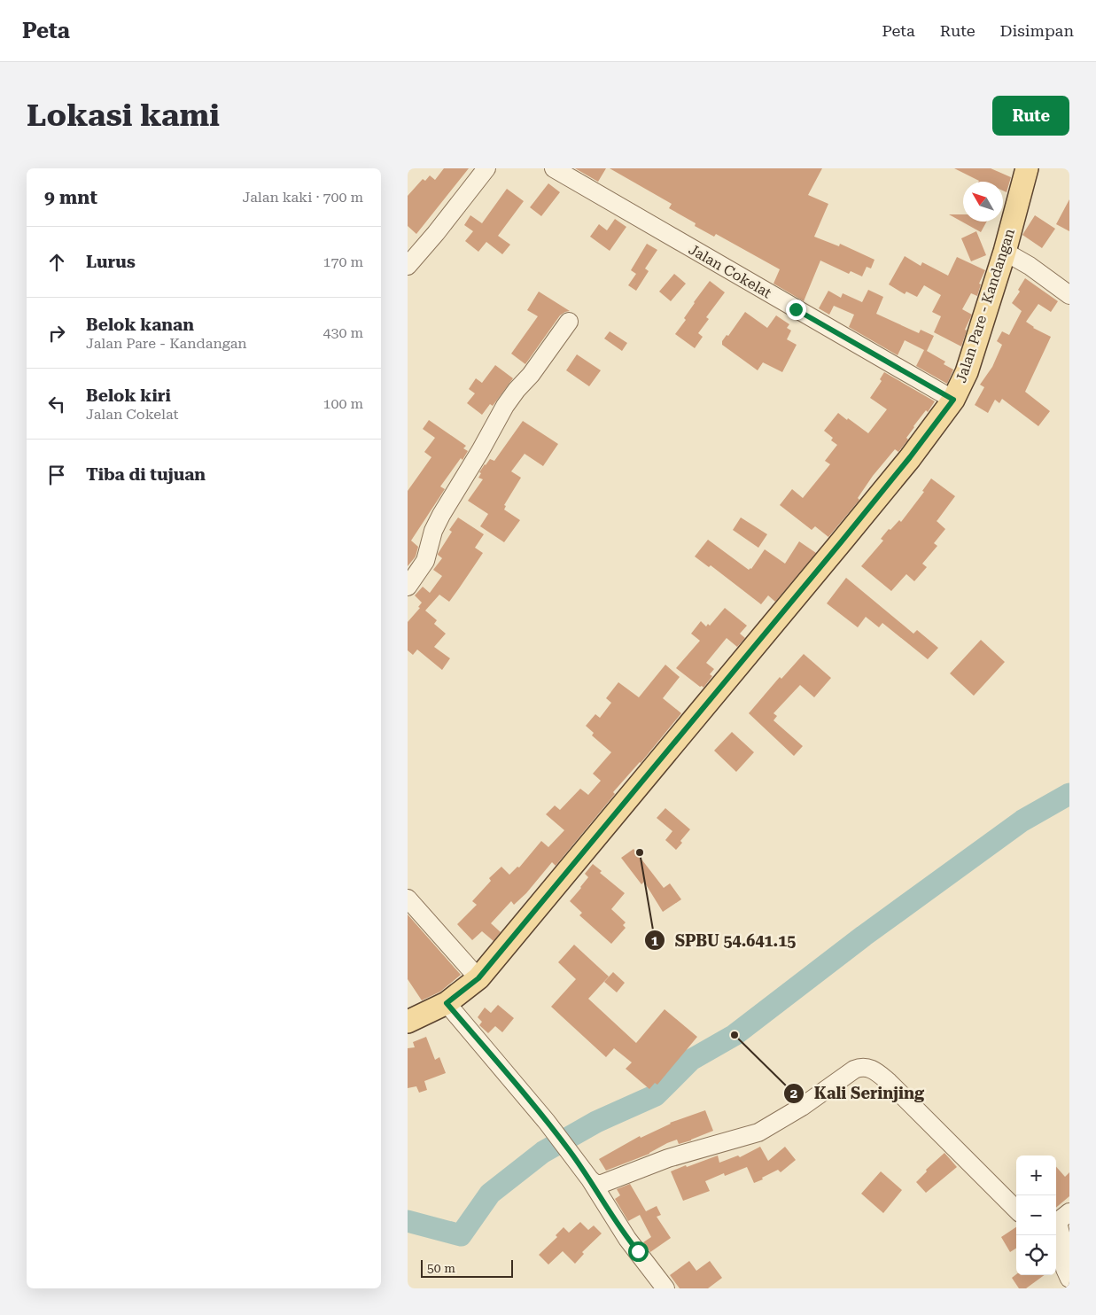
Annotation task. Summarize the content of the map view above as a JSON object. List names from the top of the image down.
{
  "streets": {
    "main road": ["Jalan Pare - Kandangan"],
    "street": ["Jalan Cokelat"]
  },
  "crossings": [
    ["Jalan Cokelat", "Jalan Pare - Kandangan"]
  ],
  "places": ["SPBU 54.641.15", "Kali Serinjing"],
  "scale_bar": "50 m",
  "north": "top left",
  "page": {
    "header": "Peta",
    "nav": ["Peta", "Rute", "Disimpan"],
    "buttons": "Rute",
    "title": "Lokasi kami",
    "heading": ["9 mnt", "Jalan kaki · 700 m"],
    "list": [
      ["Lurus", "170 m"],
      ["Belok kanan", "Jalan Pare - Kandangan", "430 m"],
      ["Belok kiri", "Jalan Cokelat", "100 m"],
      "Tiba di tujuan"
    ],
    "map_buttons": ["+", "−"],
    "scale": "50 m"
  }
}
